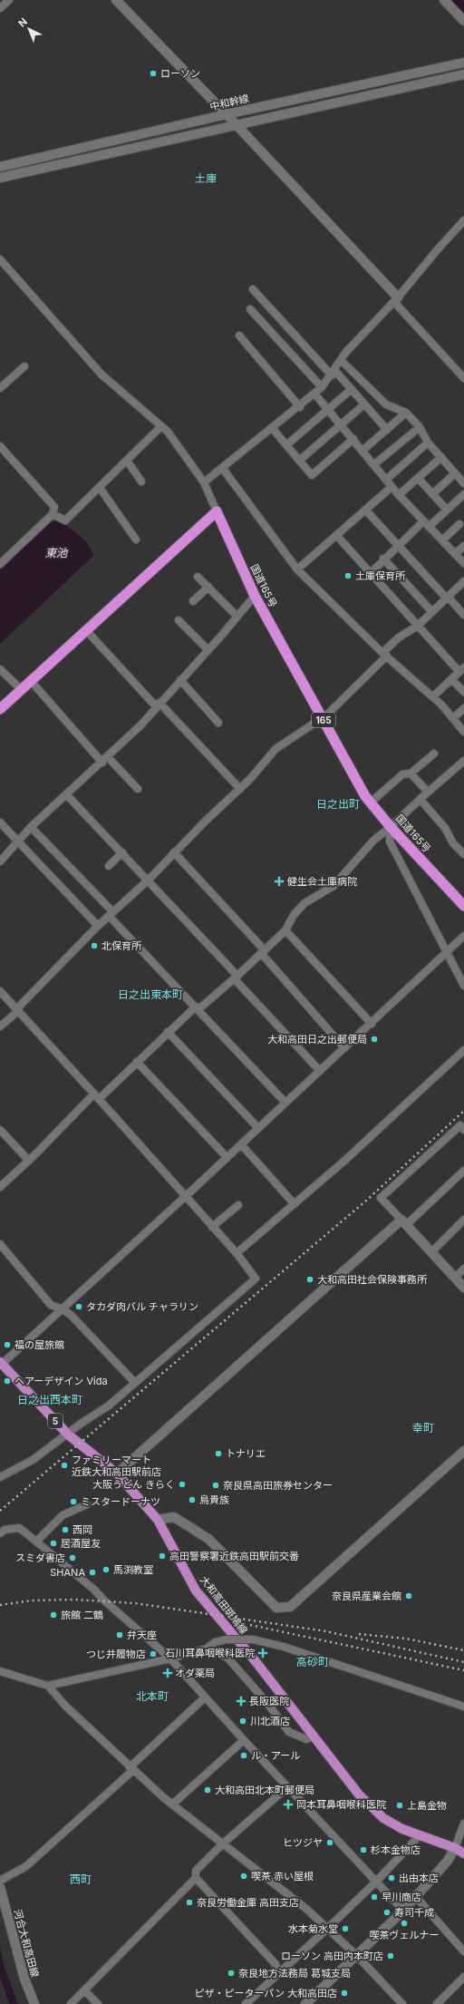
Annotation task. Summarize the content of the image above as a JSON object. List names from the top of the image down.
{
  "streets": {
    "highway": ["国道165号", "165"],
    "main road": ["5", "大和高田斑鳩線"],
    "street": ["中和幹線", "河合大和高田線"]
  },
  "districts": [
    "土庫",
    "日之出町",
    "日之出東本町",
    "日之出西本町",
    "幸町",
    "高砂町",
    "北本町",
    "西町"
  ],
  "water": ["東池"],
  "places": {
    "other": [
      "ローソン",
      "土庫保育所",
      "北保育所",
      "大和高田日之出郵便局",
      "大和高田社会保険事務所",
      "タカダ肉バル チャラリン",
      "福の屋旅館",
      "ヘアーデザイン Vida",
      "トナリエ",
      "ファミリーマート 近鉄大和高田駅前店",
      "大阪うどん きらく",
      "奈良県高田旅券センター",
      "鳥貴族",
      "ミスタードーナツ",
      "西岡",
      "居酒屋友",
      "高田警察署近鉄高田駅前交番",
      "スミダ書店",
      "馬渕教室",
      "SHANA",
      "奈良県産業会館",
      "旅館 二鶴",
      "弁天座",
      "つじ井履物店",
      "川北酒店",
      "ル・アール",
      "大和高田北本町郵便局",
      "上島金物",
      "ヒツジヤ",
      "杉本金物店",
      "喫茶 赤い屋根",
      "出由本店",
      "早川商店",
      "奈良労働金庫 高田支店",
      "寿司千成",
      "喫茶ヴェルナー",
      "水本菊水堂",
      "ローソン 高田内本町店",
      "奈良地方法務局 葛城支局",
      "ピザ・ピーターパン 大和高田店"
    ],
    "health": [
      "健生会土庫病院",
      "石川耳鼻咽喉科医院",
      "オダ薬局",
      "長阪医院",
      "岡本耳鼻咽喉科医院"
    ]
  },
  "north": "top left"
}
